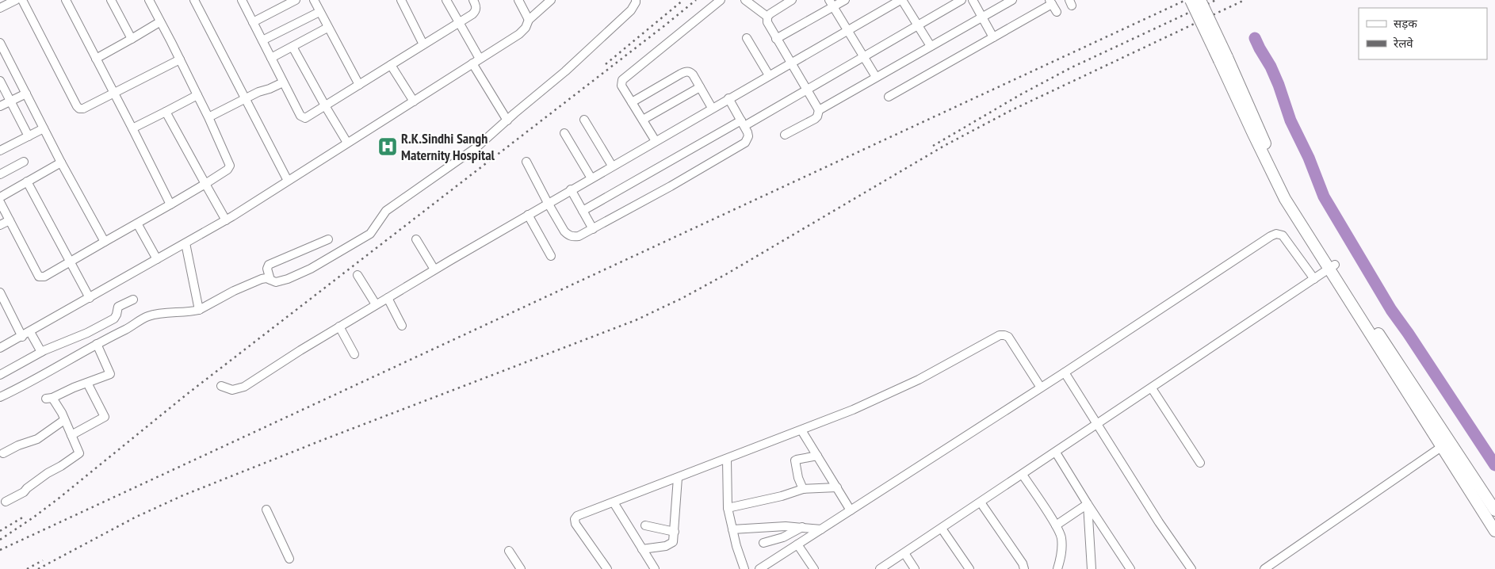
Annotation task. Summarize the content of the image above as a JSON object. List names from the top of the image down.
{
  "places": {
    "hospital": ["R.K.Sindhi Sangh Maternity Hospital"]
  },
  "legend": ["सड़क", "रेलवे"]
}
